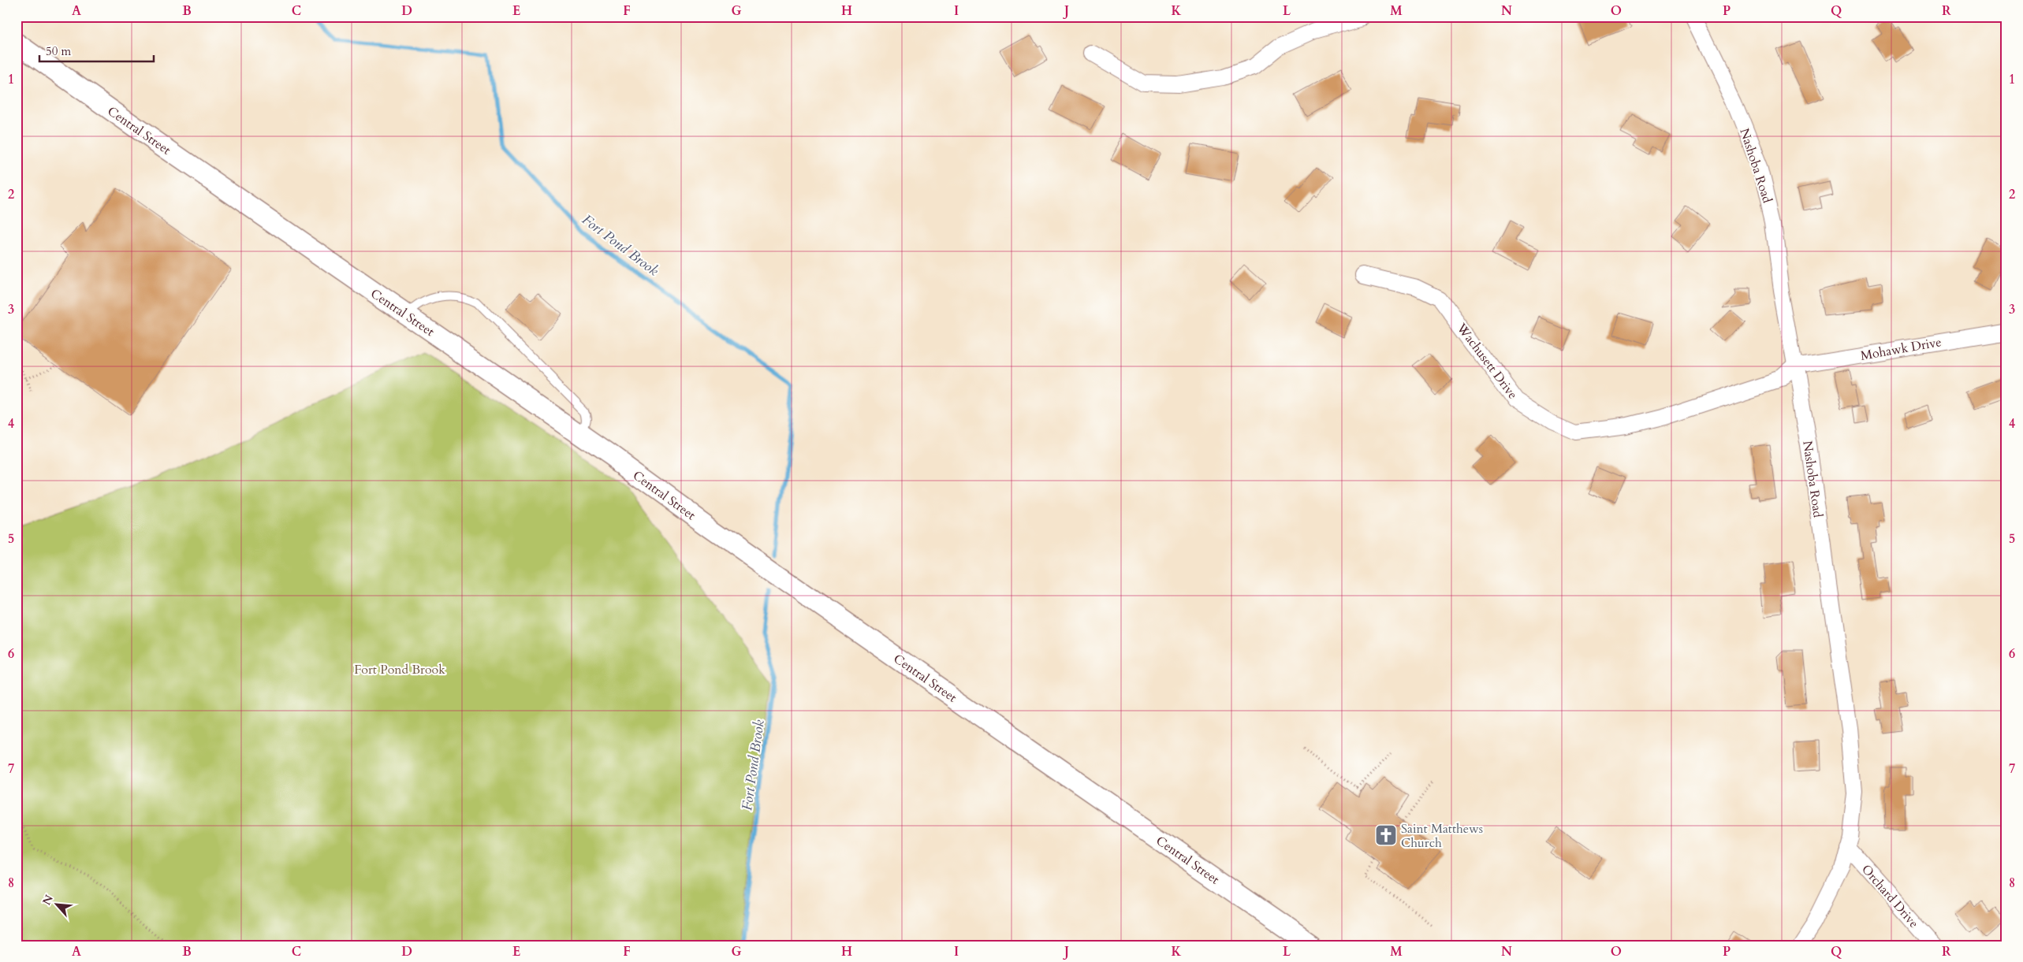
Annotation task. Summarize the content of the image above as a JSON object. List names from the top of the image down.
{
  "streets": {
    "street": [
      "Central Street",
      "Nashoba Road",
      "Mohawk Drive",
      "Wachusett Drive",
      "Orchard Drive"
    ]
  },
  "crossings": [
    ["Nashoba Road", "Mohawk Drive"],
    ["Nashoba Road", "Wachusett Drive"],
    ["Nashoba Road", "Orchard Drive"],
    ["Mohawk Drive", "Wachusett Drive"]
  ],
  "water": ["Fort Pond Brook"],
  "parks": ["Fort Pond Brook"],
  "places": {
    "church": ["Saint Matthews Church"]
  },
  "scale_bar": "50 m",
  "north": "top left",
  "grid": {
    "columns": [
      "A",
      "B",
      "C",
      "D",
      "E",
      "F",
      "G",
      "H",
      "I",
      "J",
      "K",
      "L",
      "M",
      "N",
      "O",
      "P",
      "Q",
      "R"
    ],
    "rows": [
      "1",
      "2",
      "3",
      "4",
      "5",
      "6",
      "7",
      "8"
    ]
  }
}
